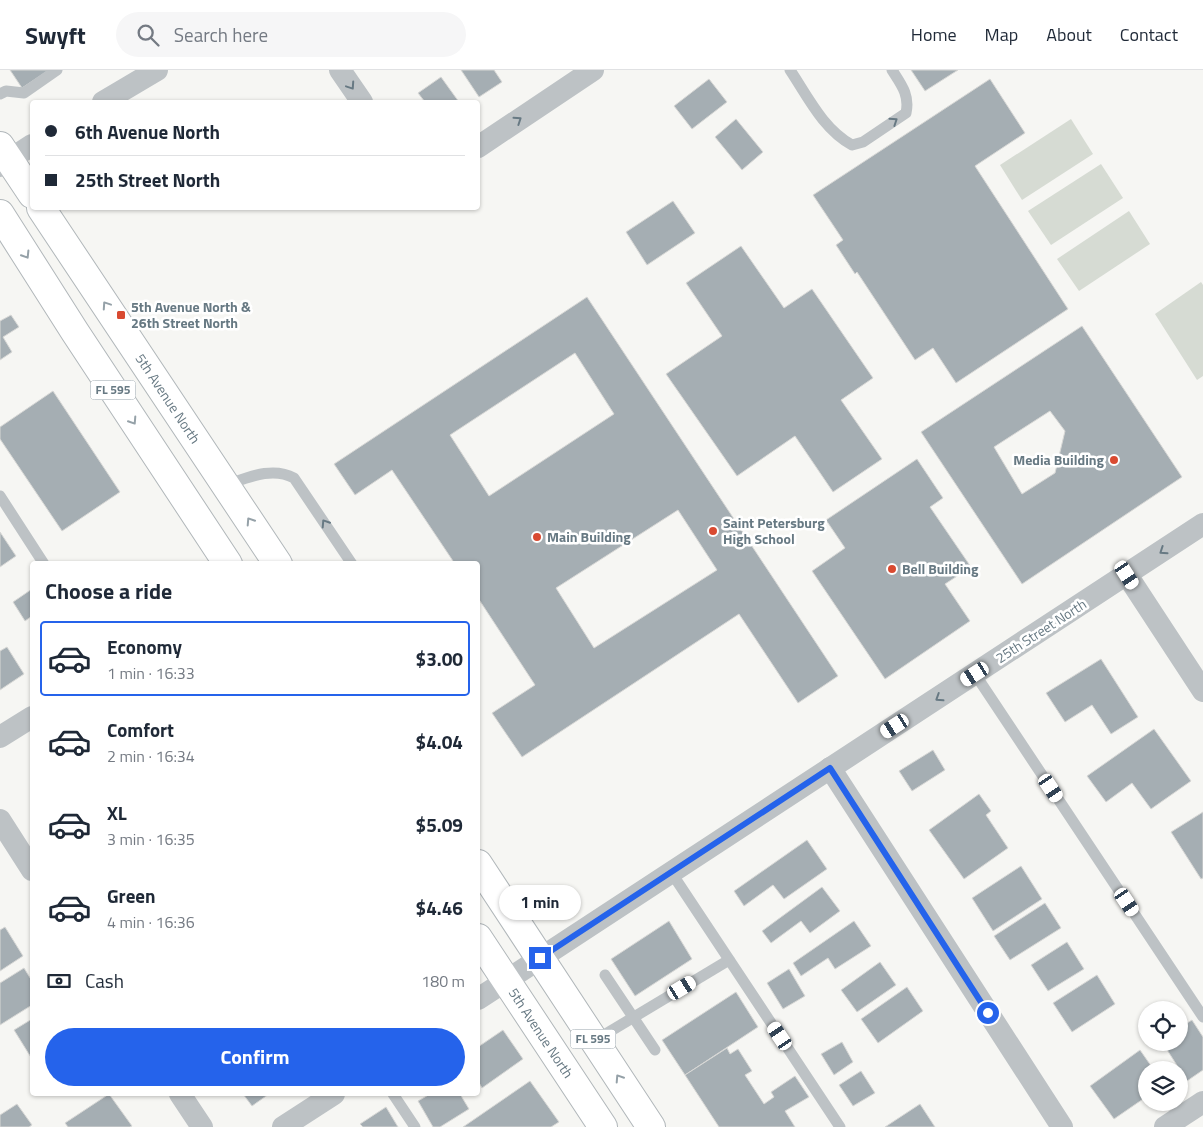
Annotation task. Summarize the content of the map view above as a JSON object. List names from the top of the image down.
{
  "streets": {
    "main road": ["FL 595", "5th Avenue North"],
    "street": ["25th Street North"]
  },
  "crossings": [
    ["FL 595", "25th Street North"],
    ["5th Avenue North", "25th Street North"]
  ],
  "places": {
    "transit": ["5th Avenue North & 26th Street North"],
    "other": [
      "Media Building",
      "Saint Petersburg High School",
      "Main Building",
      "Bell Building"
    ]
  },
  "page": {
    "header": "Swyft",
    "search": "Search here",
    "nav": [
      "Home",
      "Map",
      "About",
      "Contact"
    ],
    "banner": ["6th Avenue North", "25th Street North"],
    "heading": "Choose a ride",
    "list": [
      {
        "name": "Economy",
        "note": "1 min · 16:33",
        "value": "$3.00"
      },
      {
        "name": "Comfort",
        "note": "2 min · 16:34",
        "value": "$4.04"
      },
      {
        "name": "XL",
        "note": "3 min · 16:35",
        "value": "$5.09"
      },
      {
        "name": "Green",
        "note": "4 min · 16:36",
        "value": "$4.46"
      }
    ],
    "bubble": "1 min",
    "pay": ["Cash", "180 m"],
    "buttons": "Confirm"
  }
}
